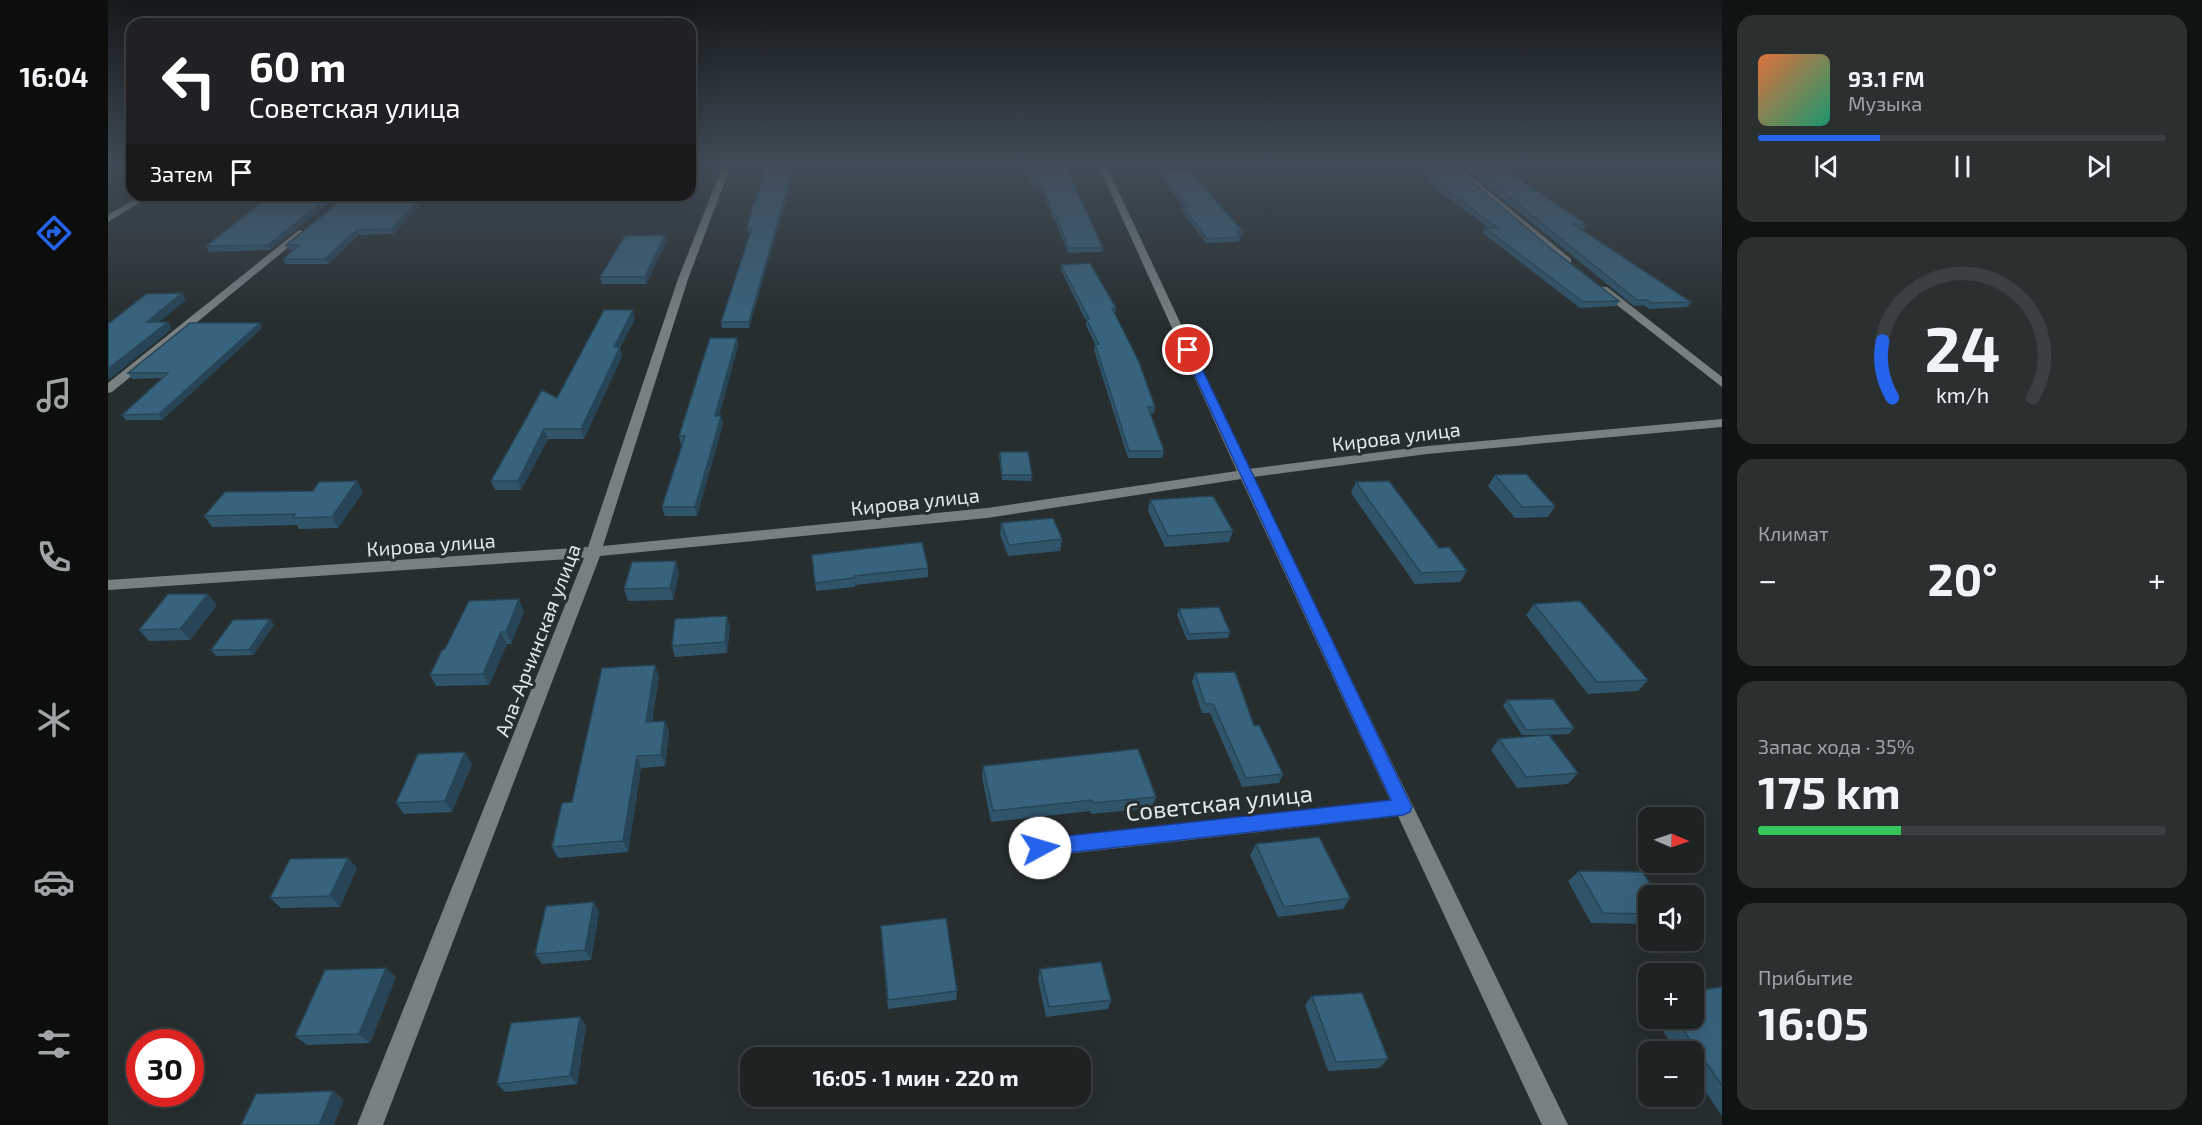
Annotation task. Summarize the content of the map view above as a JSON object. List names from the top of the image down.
{
  "streets": {
    "street": ["Кирова улица", "Ала-Арчинская улица", "Советская улица"]
  },
  "crossings": [
    ["Кирова улица", "Ала-Арчинская улица"]
  ],
  "north": "right",
  "page": {
    "tabs": "16:04",
    "turn": ["60 m", "Советская улица"],
    "song": ["93.1 FM", "Музыка"],
    "then": "Затем",
    "tile": [
      "Климат",
      ["Запас хода · 35%", "175 km"],
      ["Прибытие", "16:05"]
    ],
    "heat": ["−", "20°", "+"],
    "map_buttons": ["+", "−"],
    "limit": "30",
    "trip": "16:05 · 1 мин · 220 m",
    "gauge": ["24", "km/h"]
  }
}
